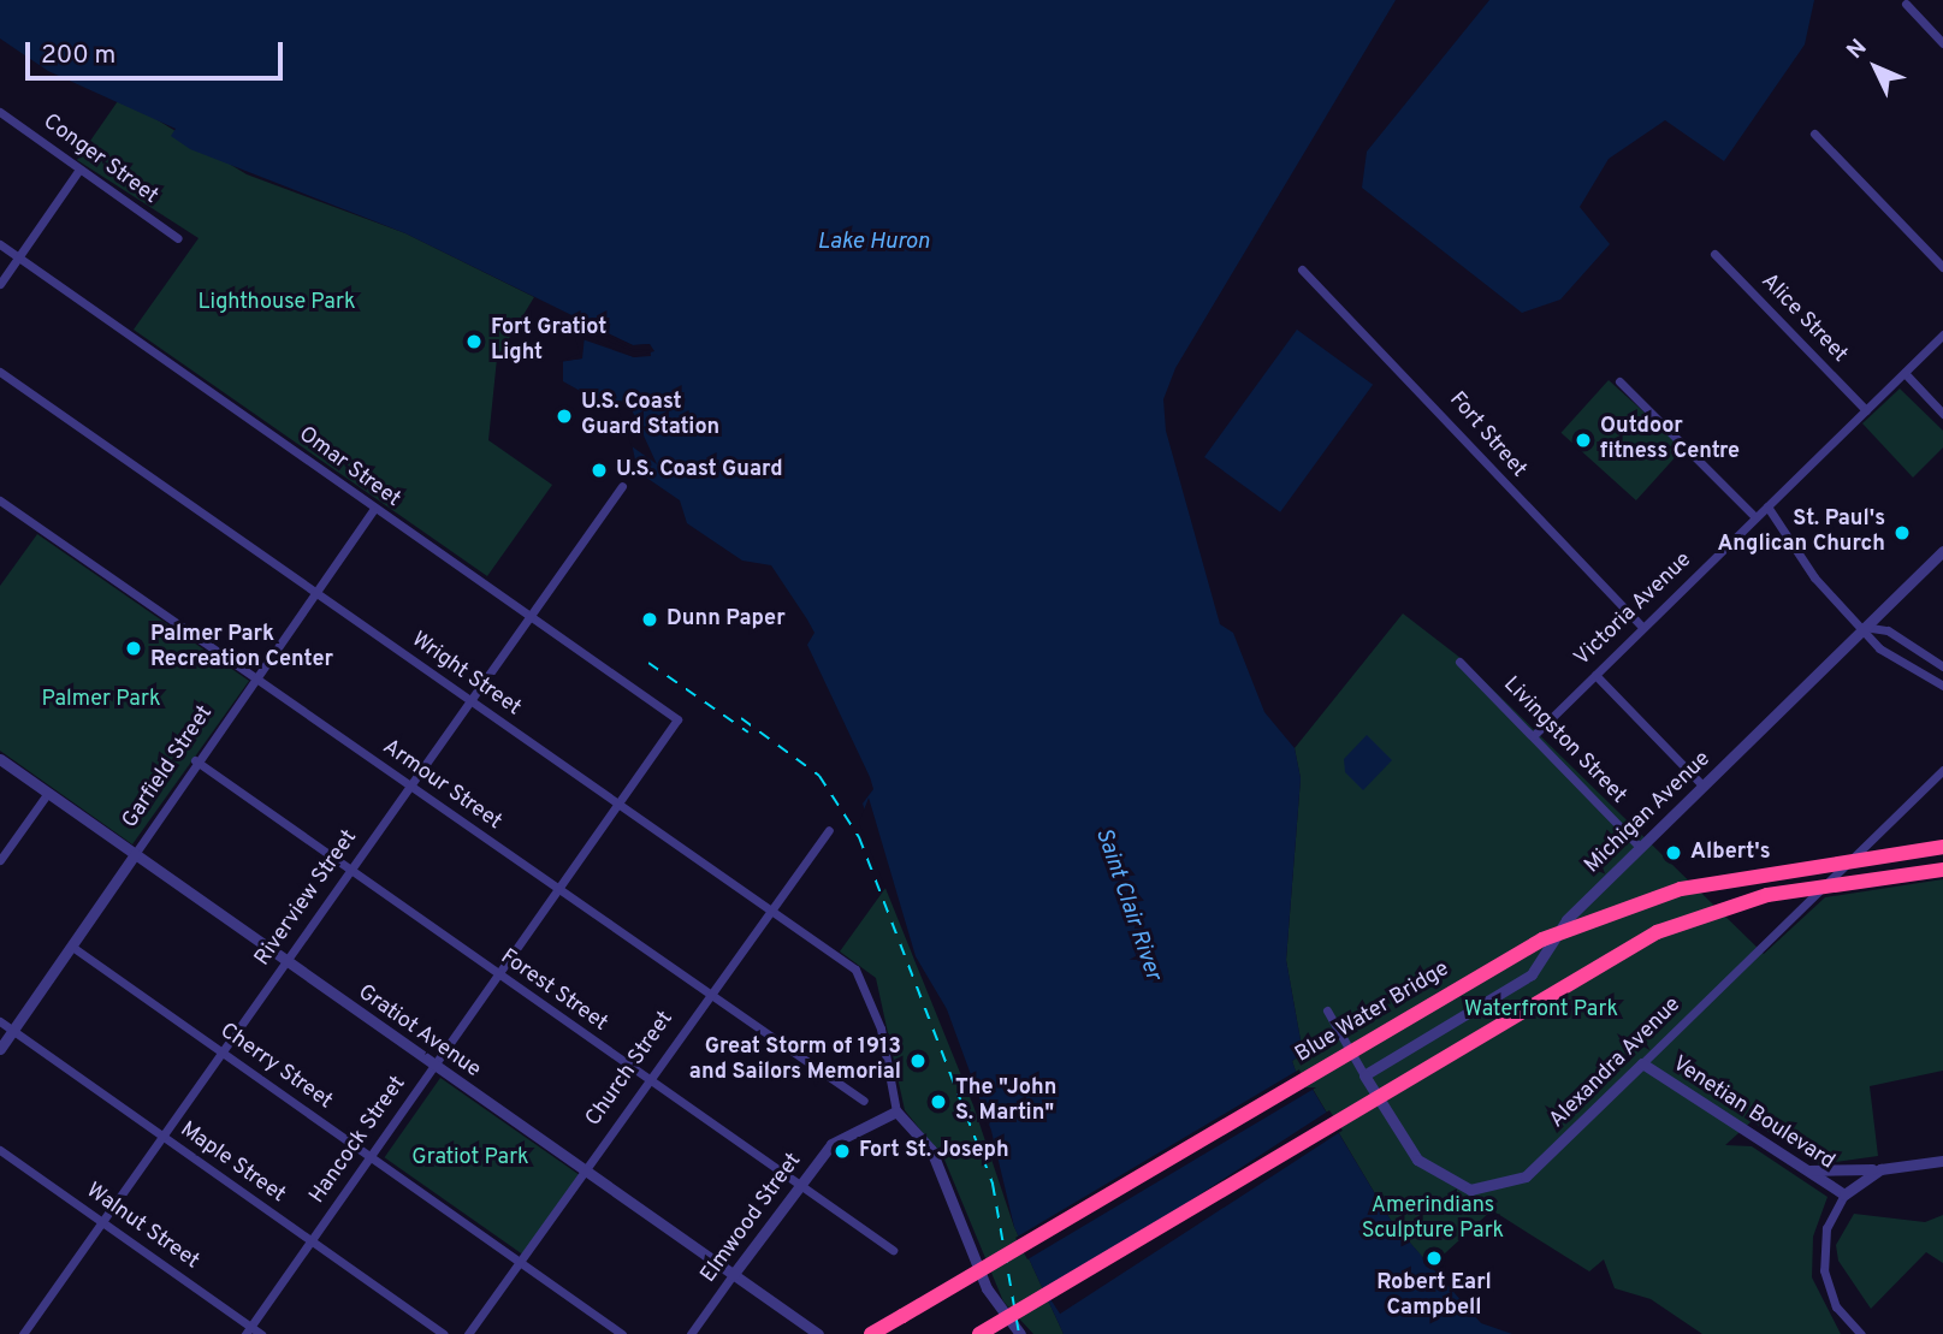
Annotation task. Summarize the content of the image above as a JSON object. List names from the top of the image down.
{
  "streets": {
    "highway": ["Blue Water Bridge"],
    "street": [
      "Conger Street",
      "Alice Street",
      "Fort Street",
      "Omar Street",
      "Victoria Avenue",
      "Wright Street",
      "Livingston Street",
      "Garfield Street",
      "Armour Street",
      "Michigan Avenue",
      "Riverview Street",
      "Forest Street",
      "Gratiot Avenue",
      "Alexandra Avenue",
      "Cherry Street",
      "Church Street",
      "Venetian Boulevard",
      "Hancock Street",
      "Maple Street",
      "Elmwood Street",
      "Walnut Street"
    ]
  },
  "crossings": [
    ["Alice Street", "Victoria Avenue"],
    ["Fort Street", "Victoria Avenue"],
    ["Omar Street", "Garfield Street"],
    ["Omar Street", "Riverview Street"],
    ["Omar Street", "Hancock Street"],
    ["Victoria Avenue", "Livingston Street"],
    ["Wright Street", "Garfield Street"],
    ["Wright Street", "Riverview Street"],
    ["Wright Street", "Church Street"],
    ["Wright Street", "Hancock Street"],
    ["Wright Street", "Elmwood Street"],
    ["Livingston Street", "Michigan Avenue"],
    ["Garfield Street", "Armour Street"],
    ["Garfield Street", "Forest Street"],
    ["Garfield Street", "Gratiot Avenue"],
    ["Garfield Street", "Cherry Street"],
    ["Garfield Street", "Maple Street"],
    ["Armour Street", "Riverview Street"],
    ["Armour Street", "Church Street"],
    ["Armour Street", "Hancock Street"],
    ["Michigan Avenue", "Alexandra Avenue"],
    ["Riverview Street", "Forest Street"],
    ["Riverview Street", "Gratiot Avenue"],
    ["Riverview Street", "Cherry Street"],
    ["Riverview Street", "Maple Street"],
    ["Riverview Street", "Walnut Street"],
    ["Forest Street", "Church Street"],
    ["Forest Street", "Hancock Street"],
    ["Forest Street", "Elmwood Street"],
    ["Gratiot Avenue", "Church Street"],
    ["Gratiot Avenue", "Hancock Street"],
    ["Gratiot Avenue", "Elmwood Street"],
    ["Alexandra Avenue", "Venetian Boulevard"],
    ["Cherry Street", "Church Street"],
    ["Cherry Street", "Hancock Street"],
    ["Hancock Street", "Maple Street"],
    ["Hancock Street", "Walnut Street"]
  ],
  "water": ["Lake Huron", "Saint Clair River"],
  "parks": [
    "Lighthouse Park",
    "Palmer Park",
    "Waterfront Park",
    "Gratiot Park",
    "Amerindians Sculpture Park"
  ],
  "places": [
    "Fort Gratiot Light",
    "U.S. Coast Guard Station",
    "Outdoor fitness Centre",
    "U.S. Coast Guard",
    "St. Paul's Anglican Church",
    "Dunn Paper",
    "Palmer Park Recreation Center",
    "Albert's",
    "Great Storm of 1913 and Sailors Memorial",
    "The \"John S. Martin\"",
    "Fort St. Joseph",
    "Robert Earl Campbell"
  ],
  "scale_bar": "200 m",
  "north": "top left"
}
